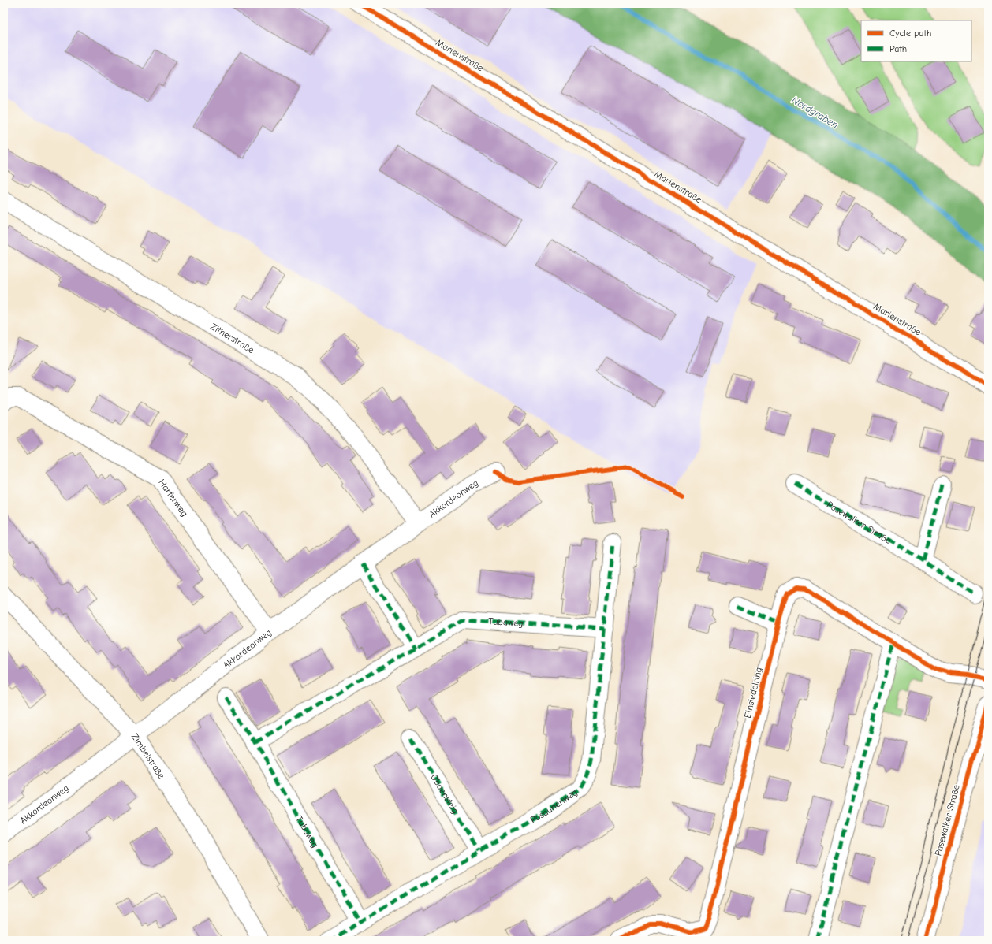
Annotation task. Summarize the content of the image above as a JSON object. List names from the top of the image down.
{
  "streets": {
    "street": [
      "Marienstraße",
      "Zitherstraße",
      "Harfenweg",
      "Akkordeonweg",
      "Pasewalker Straße",
      "Tubaweg",
      "Einsiedelring",
      "Zimbelstraße",
      "Oboensteig",
      "Posaunenweg"
    ]
  },
  "crossings": [
    ["Zitherstraße", "Akkordeonweg"],
    ["Harfenweg", "Akkordeonweg"],
    ["Akkordeonweg", "Zimbelstraße"],
    ["Tubaweg", "Posaunenweg"],
    ["Oboensteig", "Posaunenweg"]
  ],
  "water": ["Nordgraben"],
  "legend": ["Cycle path", "Path"]
}
